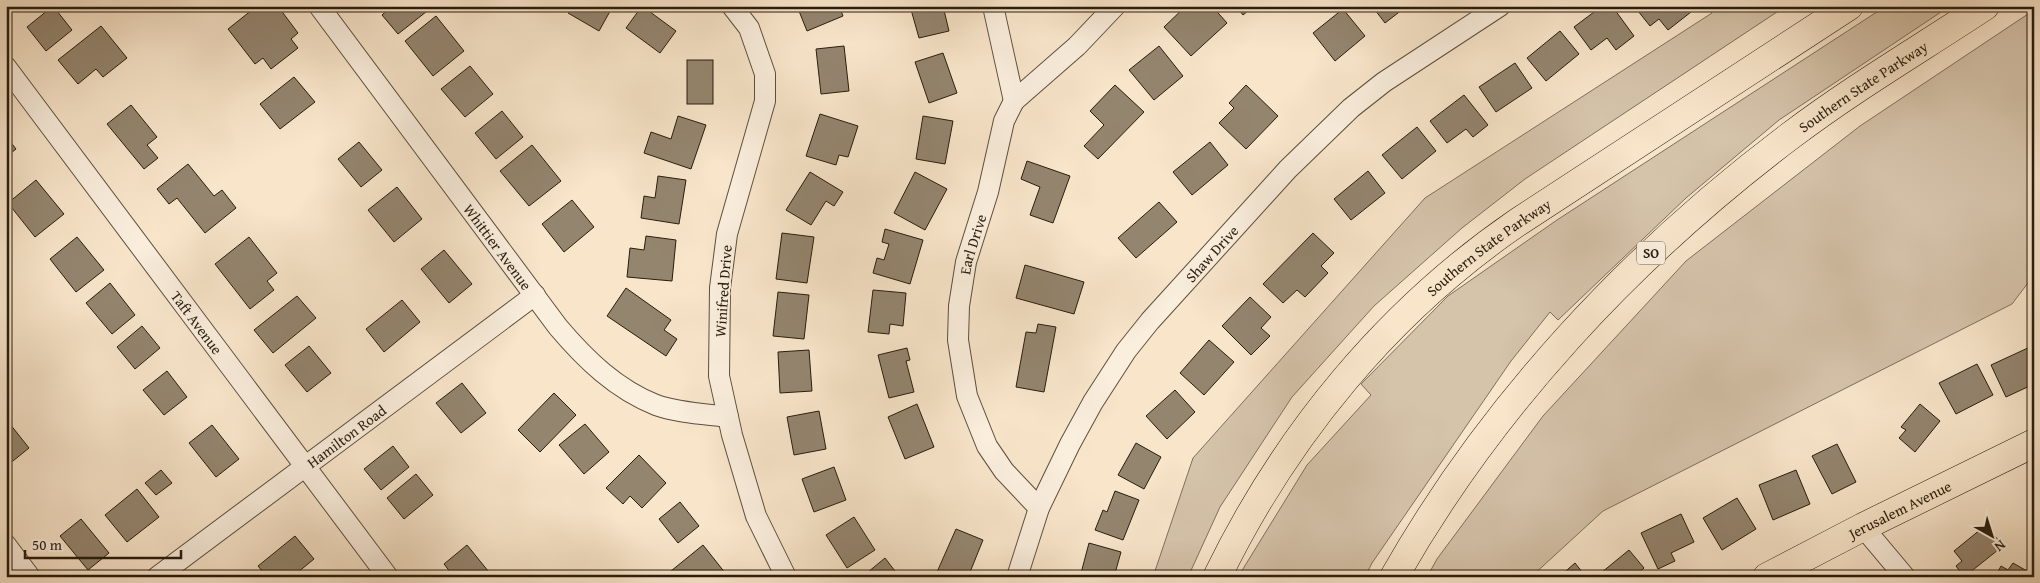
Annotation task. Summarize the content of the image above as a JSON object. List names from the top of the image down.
{
  "streets": {
    "main road": ["Southern State Parkway", "SO", "Jerusalem Avenue"],
    "street": [
      "Earl Drive",
      "Whittier Avenue",
      "Shaw Drive",
      "Winifred Drive",
      "Taft Avenue",
      "Hamilton Road"
    ]
  },
  "crossings": [
    ["Earl Drive", "Shaw Drive"],
    ["Whittier Avenue", "Winifred Drive"],
    ["Whittier Avenue", "Hamilton Road"],
    ["Taft Avenue", "Hamilton Road"]
  ],
  "scale_bar": "50 m",
  "north": "bottom right"
}
